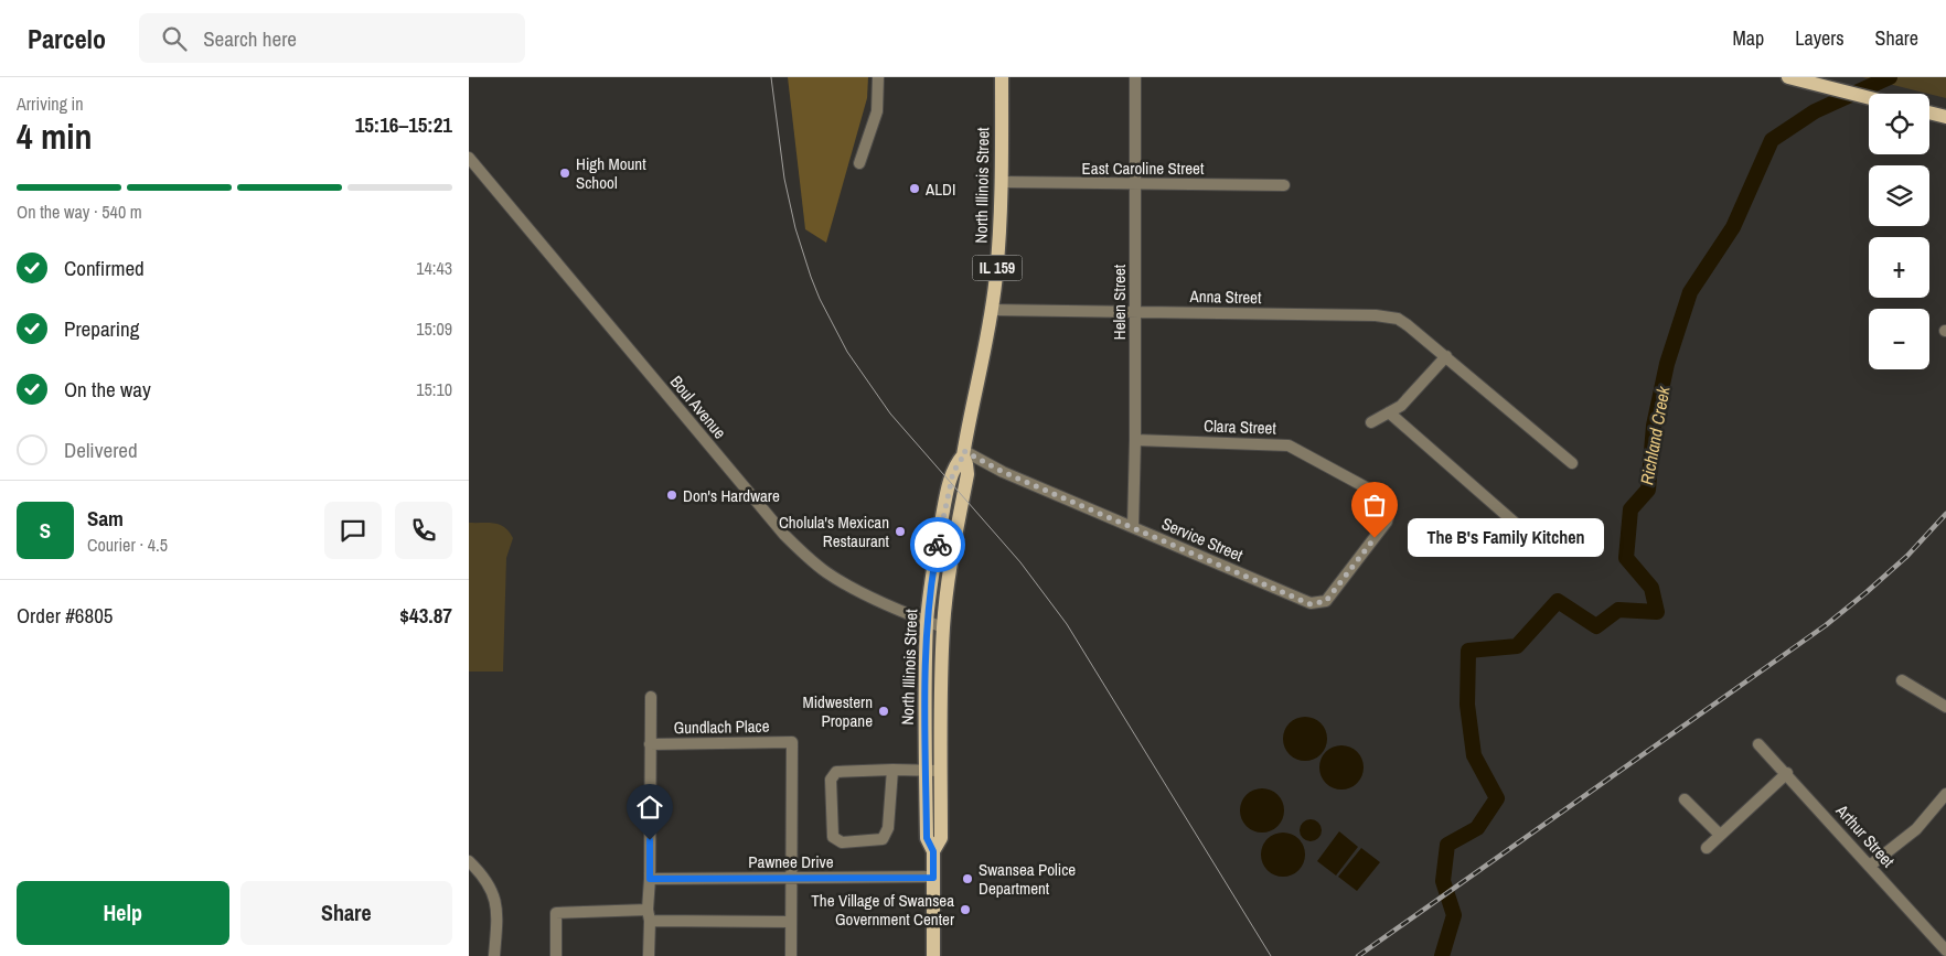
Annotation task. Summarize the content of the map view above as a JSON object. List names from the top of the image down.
{
  "streets": {
    "main road": ["North Illinois Street", "IL 159"],
    "street": [
      "East Caroline Street",
      "Anna Street",
      "Helen Street",
      "Boul Avenue",
      "Clara Street",
      "Service Street",
      "Gundlach Place",
      "Arthur Street",
      "Pawnee Drive"
    ]
  },
  "crossings": [
    ["East Caroline Street", "North Illinois Street"],
    ["East Caroline Street", "Helen Street"],
    ["North Illinois Street", "Anna Street"],
    ["North Illinois Street", "Boul Avenue"],
    ["North Illinois Street", "Service Street"],
    ["North Illinois Street", "Pawnee Drive"],
    ["Anna Street", "Helen Street"],
    ["Helen Street", "Clara Street"],
    ["Helen Street", "Service Street"],
    ["Clara Street", "Service Street"],
    ["Gundlach Place", "Pawnee Drive"]
  ],
  "water": ["Richland Creek"],
  "places": [
    "High Mount School",
    "ALDI",
    "Don's Hardware",
    "Cholula's Mexican Restaurant",
    "The B's Family Kitchen",
    "Midwestern Propane",
    "Swansea Police Department",
    "The Village of Swansea Government Center"
  ],
  "page": {
    "header": "Parcelo",
    "search": "Search here",
    "nav": ["Map", "Layers", "Share"],
    "heading": ["4 min", "Arriving in", "15:16–15:21"],
    "panel": [
      "Sam",
      "Courier · 4.5",
      "Order #6805",
      "$43.87"
    ],
    "map_buttons": ["+", "−"],
    "bar": "On the way · 540 m",
    "list": [
      ["Confirmed", "14:43"],
      ["Preparing", "15:09"],
      ["On the way", "15:10"],
      "Delivered"
    ],
    "round": "S",
    "bubble": "The B's Family Kitchen",
    "buttons": ["Help", "Share"]
  }
}
